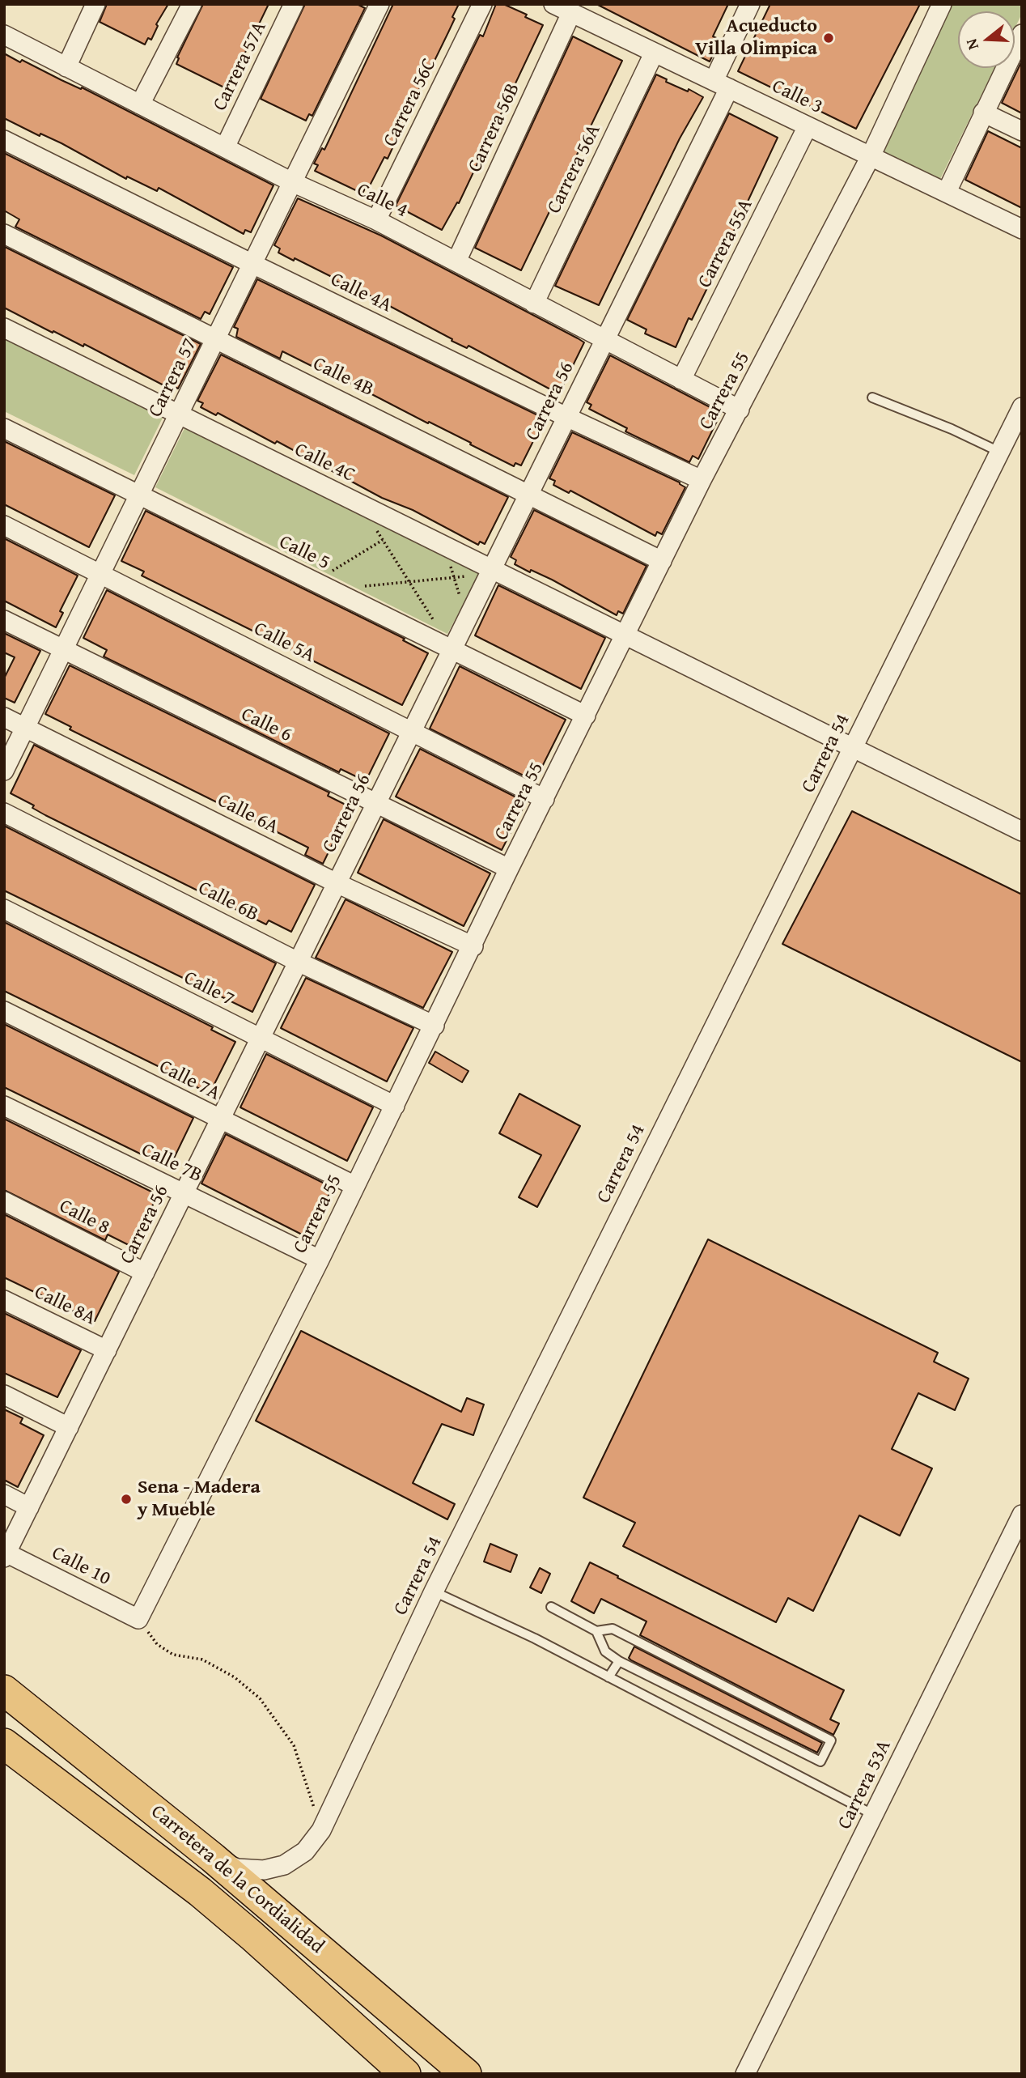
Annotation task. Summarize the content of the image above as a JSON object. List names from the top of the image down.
{
  "streets": {
    "highway": ["Carretera de la Cordialidad"],
    "street": [
      "Carrera 57A",
      "Calle 3",
      "Carrera 56C",
      "Carrera 56B",
      "Carrera 56A",
      "Calle 4",
      "Carrera 55A",
      "Calle 4A",
      "Calle 4B",
      "Carrera 57",
      "Carrera 55",
      "Carrera 56",
      "Calle 4C",
      "Calle 5",
      "Calle 5A",
      "Calle 6",
      "Carrera 54",
      "Calle 6A",
      "Calle 6B",
      "Calle 7",
      "Calle 7A",
      "Calle 7B",
      "Calle 8",
      "Calle 8A",
      "Calle 10",
      "Carrera 53A"
    ]
  },
  "crossings": [
    ["Carrera 57A", "Calle 4"],
    ["Calle 3", "Carrera 56B"],
    ["Calle 3", "Carrera 56A"],
    ["Calle 3", "Carrera 55A"],
    ["Calle 3", "Carrera 55"],
    ["Calle 3", "Carrera 56"],
    ["Carrera 56C", "Calle 4"],
    ["Carrera 56B", "Calle 4"],
    ["Carrera 56A", "Calle 4"],
    ["Calle 4", "Carrera 55A"],
    ["Calle 4", "Carrera 57"],
    ["Calle 4", "Carrera 55"],
    ["Calle 4", "Carrera 56"],
    ["Calle 4A", "Carrera 57"],
    ["Calle 4A", "Carrera 55"],
    ["Calle 4A", "Carrera 56"],
    ["Calle 4B", "Carrera 57"],
    ["Calle 4B", "Carrera 55"],
    ["Calle 4B", "Carrera 56"],
    ["Carrera 57", "Calle 4C"],
    ["Carrera 57", "Calle 5"],
    ["Carrera 57", "Calle 5A"],
    ["Carrera 57", "Calle 6"],
    ["Carrera 57", "Calle 6A"],
    ["Carrera 55", "Calle 4C"],
    ["Carrera 55", "Calle 5"],
    ["Carrera 55", "Calle 5A"],
    ["Carrera 55", "Calle 6"],
    ["Carrera 55", "Calle 6A"],
    ["Carrera 55", "Calle 6B"],
    ["Carrera 55", "Calle 7"],
    ["Carrera 55", "Calle 7A"],
    ["Carrera 55", "Calle 7B"],
    ["Carrera 55", "Calle 10"],
    ["Carrera 56", "Calle 4C"],
    ["Carrera 56", "Calle 5"],
    ["Carrera 56", "Calle 5A"],
    ["Carrera 56", "Calle 6"],
    ["Carrera 56", "Calle 6A"],
    ["Carrera 56", "Calle 6B"],
    ["Carrera 56", "Calle 7"],
    ["Carrera 56", "Calle 7A"],
    ["Carrera 56", "Calle 7B"],
    ["Carrera 56", "Calle 8"],
    ["Carrera 56", "Calle 8A"],
    ["Carrera 56", "Calle 10"],
    ["Calle 4C", "Carrera 54"],
    ["Carrera 54", "Carretera de la Cordialidad"]
  ],
  "places": ["Acueducto Villa Olimpica", "Sena - Madera y Mueble"],
  "north": "left"
}
